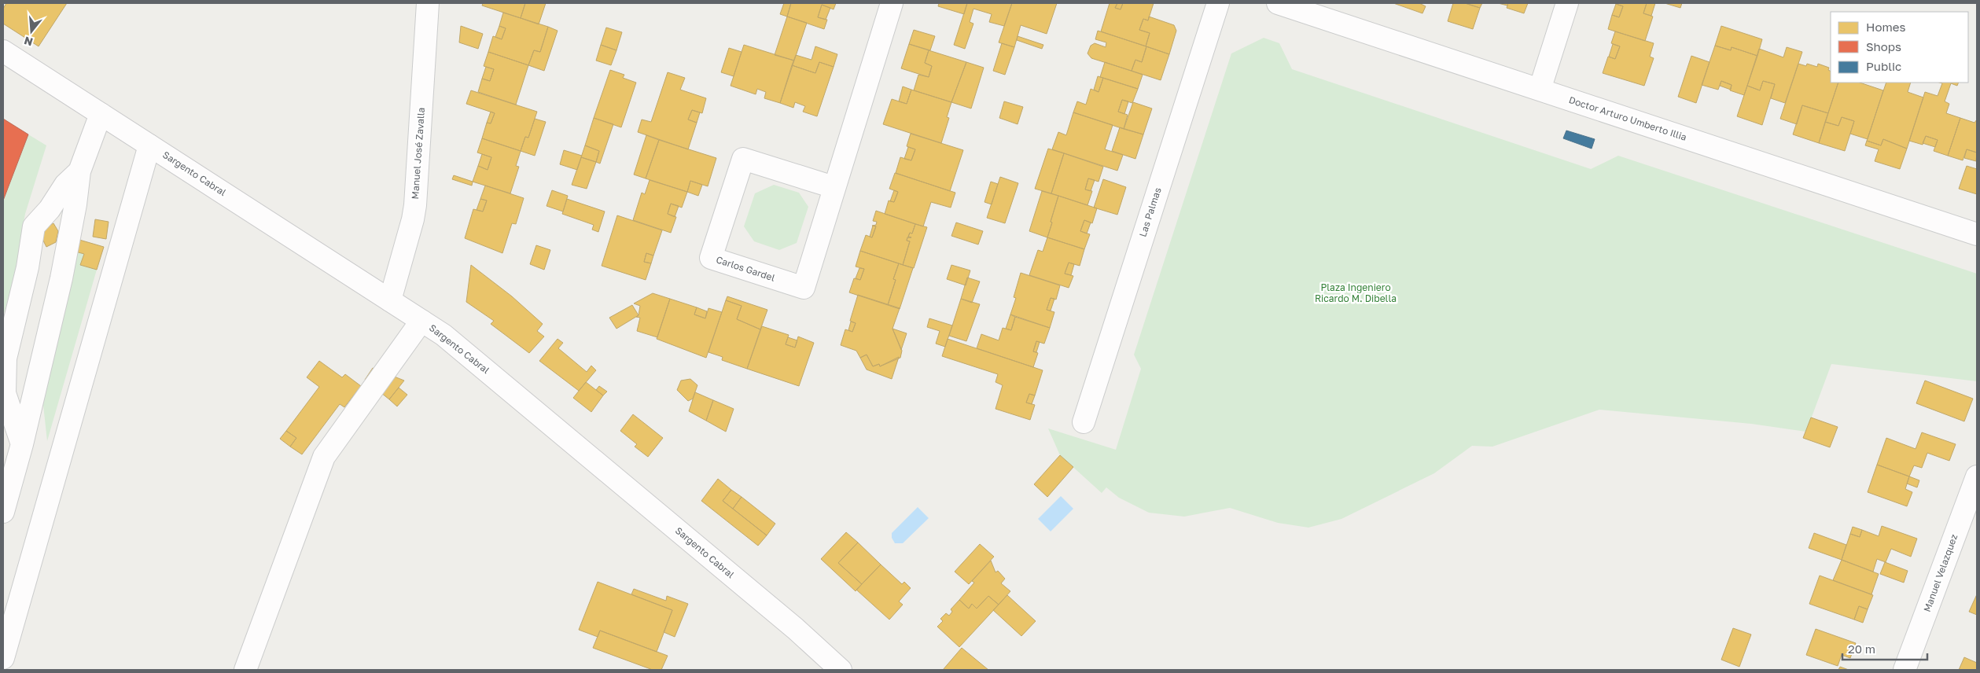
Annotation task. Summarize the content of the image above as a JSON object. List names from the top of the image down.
{
  "streets": {
    "street": [
      "Doctor Arturo Umberto Illia",
      "Manuel José Zavalla",
      "Sargento Cabral",
      "Las Palmas",
      "Carlos Gardel",
      "Manuel Velazquez"
    ]
  },
  "crossings": [
    ["Manuel José Zavalla", "Sargento Cabral"]
  ],
  "parks": ["Plaza Ingeniero Ricardo M. Dibella"],
  "legend": ["Homes", "Shops", "Public"],
  "scale_bar": "20 m",
  "north": "bottom"
}
